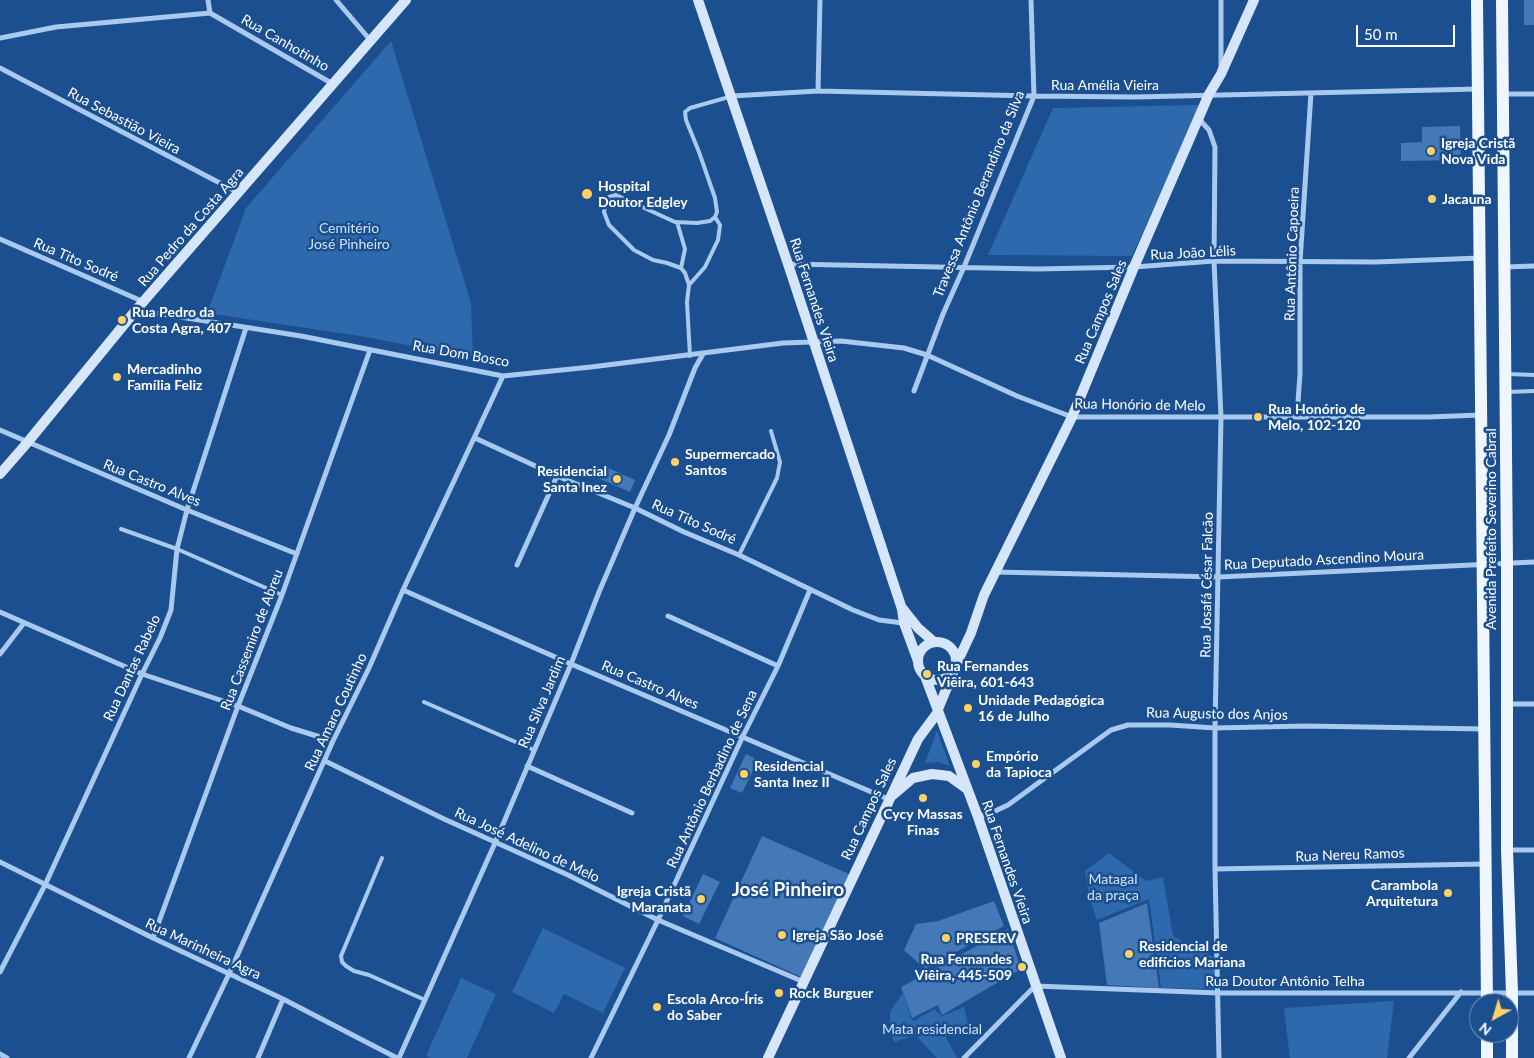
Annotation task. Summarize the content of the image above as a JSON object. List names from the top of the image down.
{
  "streets": {
    "main road": ["Avenida Prefeito Severino Cabral"],
    "street": [
      "Rua Canhotinho",
      "Rua Amélia Vieira",
      "Rua Sebastião Vieira",
      "Travessa Antônio Berandino da Silva",
      "Rua Pedro da Costa Agra",
      "Rua João Lélis",
      "Rua Antônio Capoeira",
      "Rua Tito Sodré",
      "Rua Fernandes Vieira",
      "Rua Campos Sales",
      "Rua Dom Bosco",
      "Rua Honório de Melo",
      "Rua Castro Alves",
      "Rua Deputado Ascendino Moura",
      "Rua Josafá César Falcão",
      "Rua Cassemiro de Abreu",
      "Rua Dantas Rabelo",
      "Rua Silva Jardim",
      "Rua Amaro Coutinho",
      "Rua Augusto dos Anjos",
      "Rua Antônio Berbadino de Sena",
      "Rua José Adelino de Melo",
      "Rua Nereu Ramos",
      "Rua Marinheira Agra",
      "Rua Doutor Antônio Telha"
    ]
  },
  "crossings": [
    ["Rua Canhotinho", "Rua Pedro da Costa Agra"],
    ["Rua Amélia Vieira", "Travessa Antônio Berandino da Silva"],
    ["Rua Amélia Vieira", "Rua Antônio Capoeira"],
    ["Rua Amélia Vieira", "Rua Fernandes Vieira"],
    ["Rua Amélia Vieira", "Rua Campos Sales"],
    ["Rua Amélia Vieira", "Avenida Prefeito Severino Cabral"],
    ["Rua Sebastião Vieira", "Rua Pedro da Costa Agra"],
    ["Travessa Antônio Berandino da Silva", "Rua João Lélis"],
    ["Travessa Antônio Berandino da Silva", "Rua Honório de Melo"],
    ["Rua Pedro da Costa Agra", "Rua Tito Sodré"],
    ["Rua Pedro da Costa Agra", "Rua Dom Bosco"],
    ["Rua Pedro da Costa Agra", "Rua Castro Alves"],
    ["Rua João Lélis", "Rua Antônio Capoeira"],
    ["Rua João Lélis", "Rua Fernandes Vieira"],
    ["Rua João Lélis", "Rua Campos Sales"],
    ["Rua João Lélis", "Avenida Prefeito Severino Cabral"],
    ["Rua João Lélis", "Rua Josafá César Falcão"],
    ["Rua Antônio Capoeira", "Rua Honório de Melo"],
    ["Rua Tito Sodré", "Rua Fernandes Vieira"],
    ["Rua Tito Sodré", "Rua Silva Jardim"],
    ["Rua Tito Sodré", "Rua Amaro Coutinho"],
    ["Rua Tito Sodré", "Rua Antônio Berbadino de Sena"],
    ["Rua Fernandes Vieira", "Rua Campos Sales"],
    ["Rua Fernandes Vieira", "Rua Dom Bosco"],
    ["Rua Fernandes Vieira", "Rua Honório de Melo"],
    ["Rua Fernandes Vieira", "Rua Augusto dos Anjos"],
    ["Rua Fernandes Vieira", "Rua Doutor Antônio Telha"],
    ["Rua Campos Sales", "Rua Honório de Melo"],
    ["Rua Campos Sales", "Rua Castro Alves"],
    ["Rua Campos Sales", "Rua Deputado Ascendino Moura"],
    ["Rua Campos Sales", "Rua Josafá César Falcão"],
    ["Rua Campos Sales", "Rua José Adelino de Melo"],
    ["Rua Dom Bosco", "Rua Honório de Melo"],
    ["Rua Dom Bosco", "Rua Cassemiro de Abreu"],
    ["Rua Dom Bosco", "Rua Dantas Rabelo"],
    ["Rua Dom Bosco", "Rua Silva Jardim"],
    ["Rua Dom Bosco", "Rua Amaro Coutinho"],
    ["Rua Honório de Melo", "Avenida Prefeito Severino Cabral"],
    ["Rua Honório de Melo", "Rua Josafá César Falcão"],
    ["Rua Castro Alves", "Rua Cassemiro de Abreu"],
    ["Rua Castro Alves", "Rua Dantas Rabelo"],
    ["Rua Castro Alves", "Rua Silva Jardim"],
    ["Rua Castro Alves", "Rua Amaro Coutinho"],
    ["Rua Castro Alves", "Rua Antônio Berbadino de Sena"],
    ["Avenida Prefeito Severino Cabral", "Rua Deputado Ascendino Moura"],
    ["Avenida Prefeito Severino Cabral", "Rua Augusto dos Anjos"],
    ["Avenida Prefeito Severino Cabral", "Rua Nereu Ramos"],
    ["Rua Deputado Ascendino Moura", "Rua Josafá César Falcão"],
    ["Rua Josafá César Falcão", "Rua Augusto dos Anjos"],
    ["Rua Josafá César Falcão", "Rua Nereu Ramos"],
    ["Rua Josafá César Falcão", "Rua Doutor Antônio Telha"],
    ["Rua Cassemiro de Abreu", "Rua Marinheira Agra"],
    ["Rua Dantas Rabelo", "Rua Marinheira Agra"],
    ["Rua Silva Jardim", "Rua José Adelino de Melo"],
    ["Rua Silva Jardim", "Rua Marinheira Agra"],
    ["Rua Amaro Coutinho", "Rua José Adelino de Melo"],
    ["Rua Amaro Coutinho", "Rua Marinheira Agra"],
    ["Rua Antônio Berbadino de Sena", "Rua José Adelino de Melo"]
  ],
  "districts": ["José Pinheiro"],
  "parks": ["Cemitério José Pinheiro", "Matagal da praça", "Mata residencial"],
  "places": [
    "Igreja Cristã Nova Vida",
    "Hospital Doutor Edgley",
    "Jacauna",
    "Rua Pedro da Costa Agra, 407",
    "Mercadinho Família Feliz",
    "Rua Honório de Melo, 102-120",
    "Supermercado Santos",
    "Residencial Santa Inez",
    "Rua Fernandes Viêira, 601-643",
    "Unidade Pedagógica 16 de Julho",
    "Empório da Tapioca",
    "Residencial Santa Inez II",
    "Cycy Massas Finas",
    "Carambola Arquitetura",
    "Igreja Cristã Maranata",
    "Igreja São José",
    "PRESERV",
    "Residencial de edifícios Mariana",
    "Rua Fernandes Viêira, 445-509",
    "Rock Burguer",
    "Escola Arco-Íris do Saber"
  ],
  "scale_bar": "50 m",
  "north": "bottom left"
}
